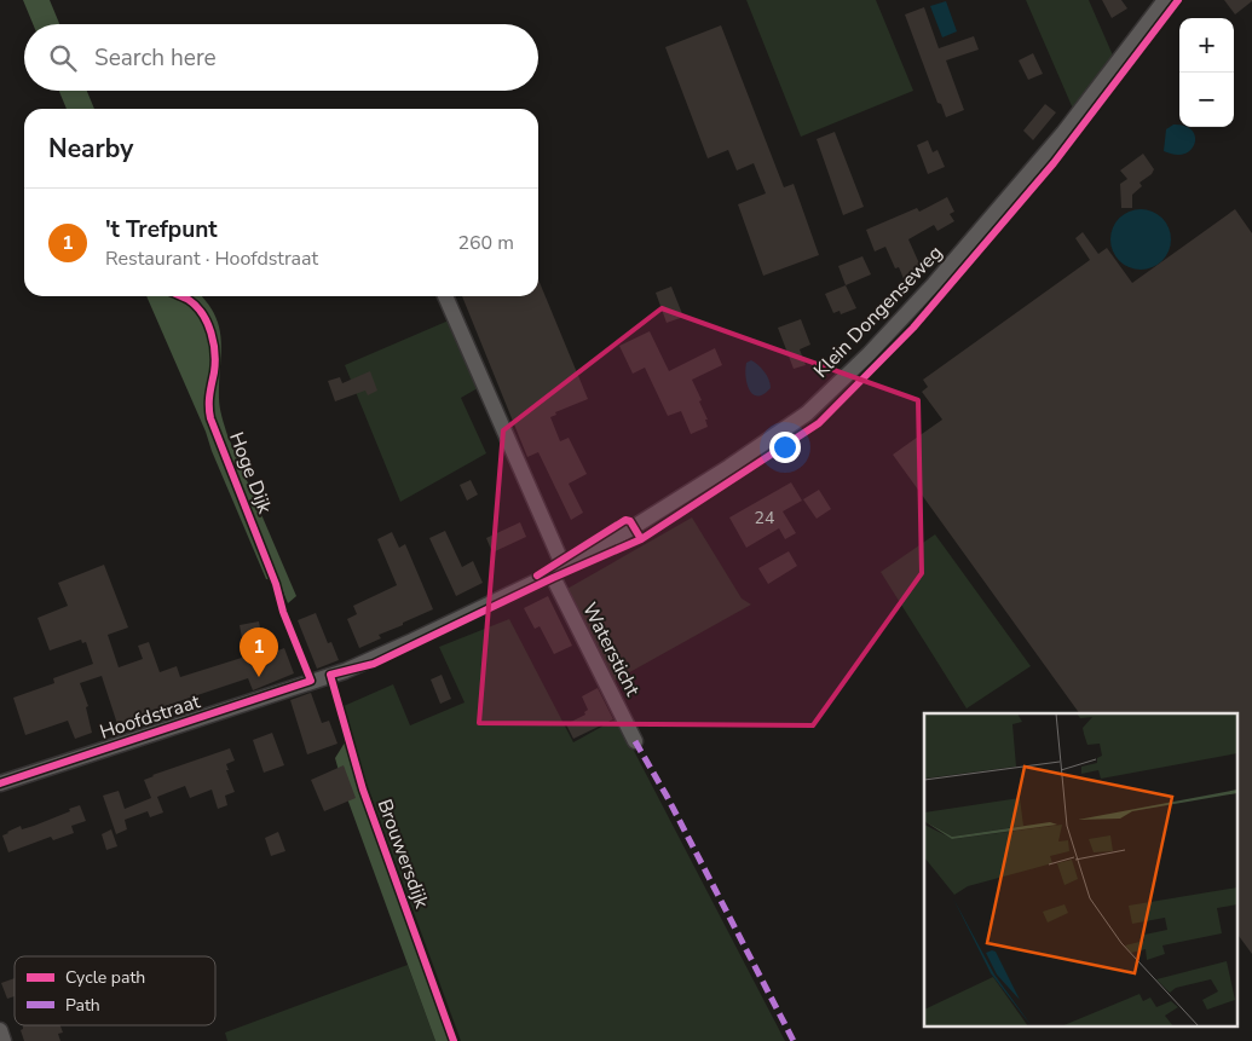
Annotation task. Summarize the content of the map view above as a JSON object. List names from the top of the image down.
{
  "streets": {
    "street": ["Klein Dongenseweg", "Watersticht", "Hoofdstraat"],
    "cycle path": ["Hoge Dijk", "Brouwersdijk"]
  },
  "crossings": [
    ["Klein Dongenseweg", "Watersticht"],
    ["Klein Dongenseweg", "Hoofdstraat"],
    ["Watersticht", "Hoofdstraat"]
  ],
  "house_numbers": ["24"],
  "legend": ["Cycle path", "Path"],
  "page": {
    "map_buttons": ["+", "−"],
    "search": "Search here",
    "heading": "Nearby",
    "list": [
      {
        "mark": "1",
        "name": "'t Trefpunt",
        "note": "Restaurant · Hoofdstraat",
        "value": "260 m"
      }
    ],
    "pins": "1"
  }
}
